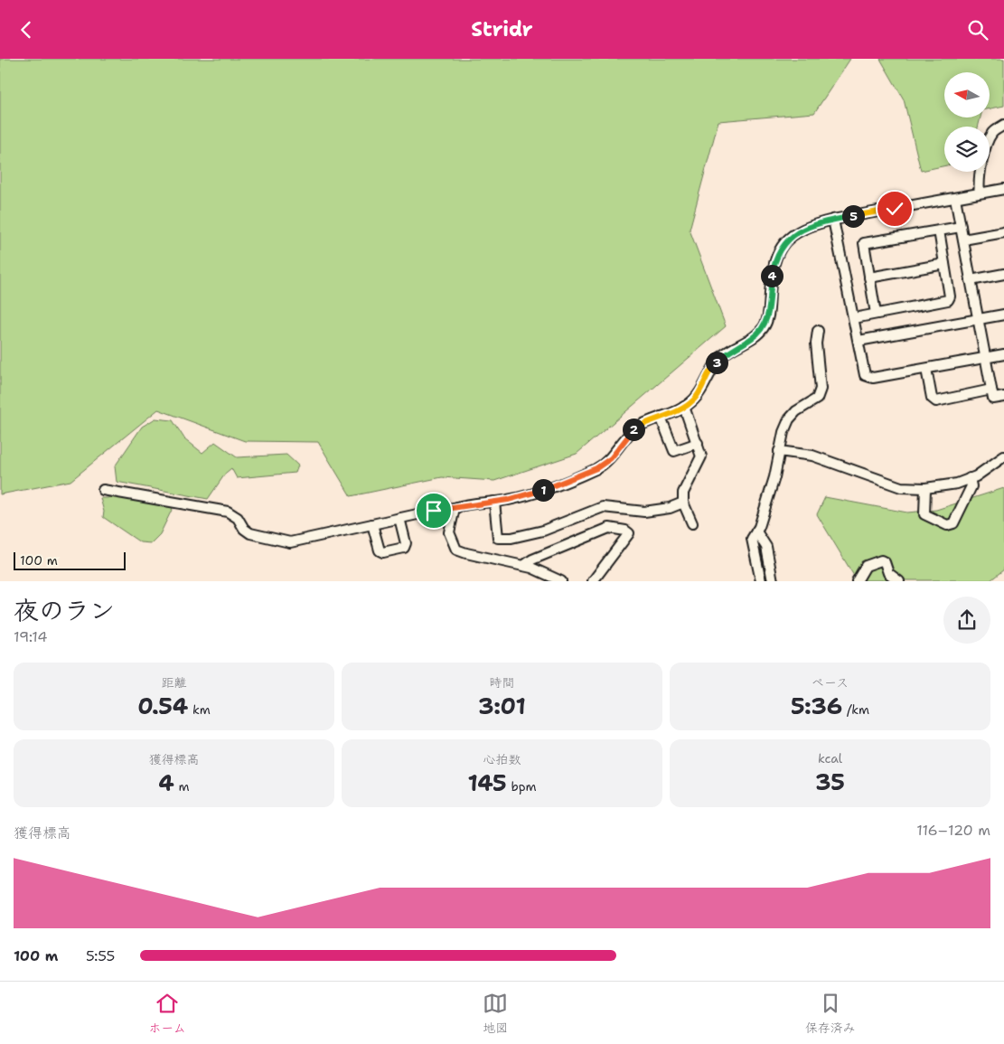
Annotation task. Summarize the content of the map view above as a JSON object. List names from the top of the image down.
{
  "scale_bar": "100 m",
  "north": "left",
  "page": {
    "header": "Stridr",
    "pins": [
      "5",
      "4",
      "3",
      "2",
      "1"
    ],
    "scale": "100 m",
    "heading": ["夜のラン", "19:14"],
    "stats": [
      ["距離", "0.54 km"],
      ["時間", "3:01"],
      ["ペース", "5:36 /km"],
      ["獲得標高", "4 m"],
      ["心拍数", "145 bpm"],
      ["kcal", "35"]
    ],
    "chart": ["獲得標高", "116–120 m"],
    "list": [
      {
        "name": "100 m",
        "note": "5:55"
      }
    ],
    "tabs": ["ホーム", "地図", "保存済み"]
  }
}
